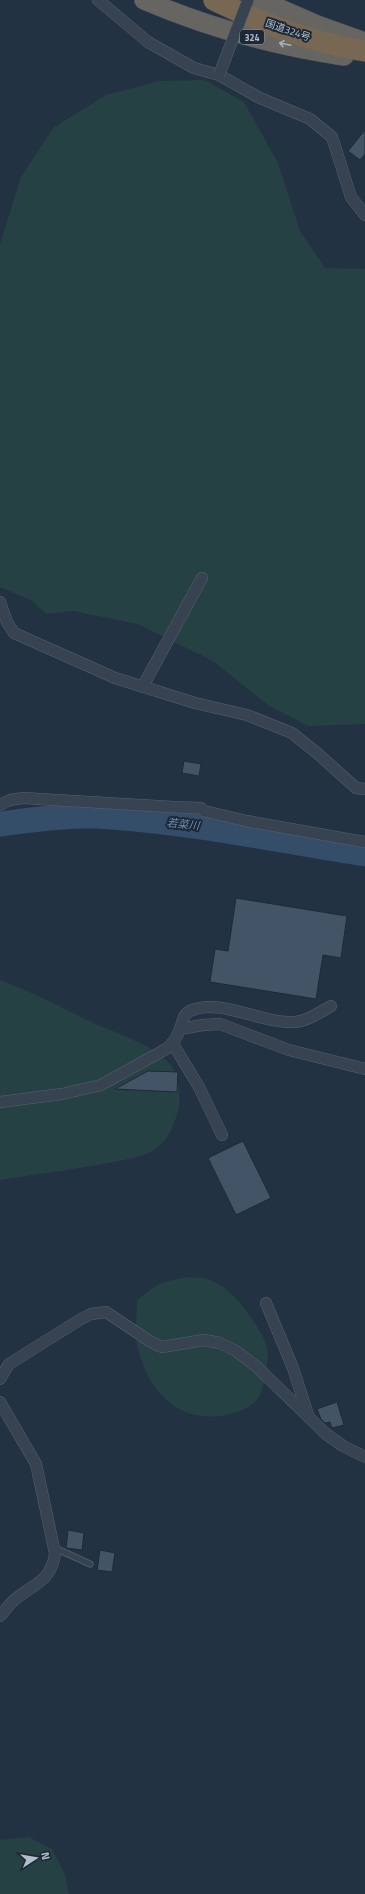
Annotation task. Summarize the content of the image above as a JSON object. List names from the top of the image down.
{
  "streets": {
    "highway": ["国道324号", "324"]
  },
  "water": ["若菜川"],
  "north": "right"
}
